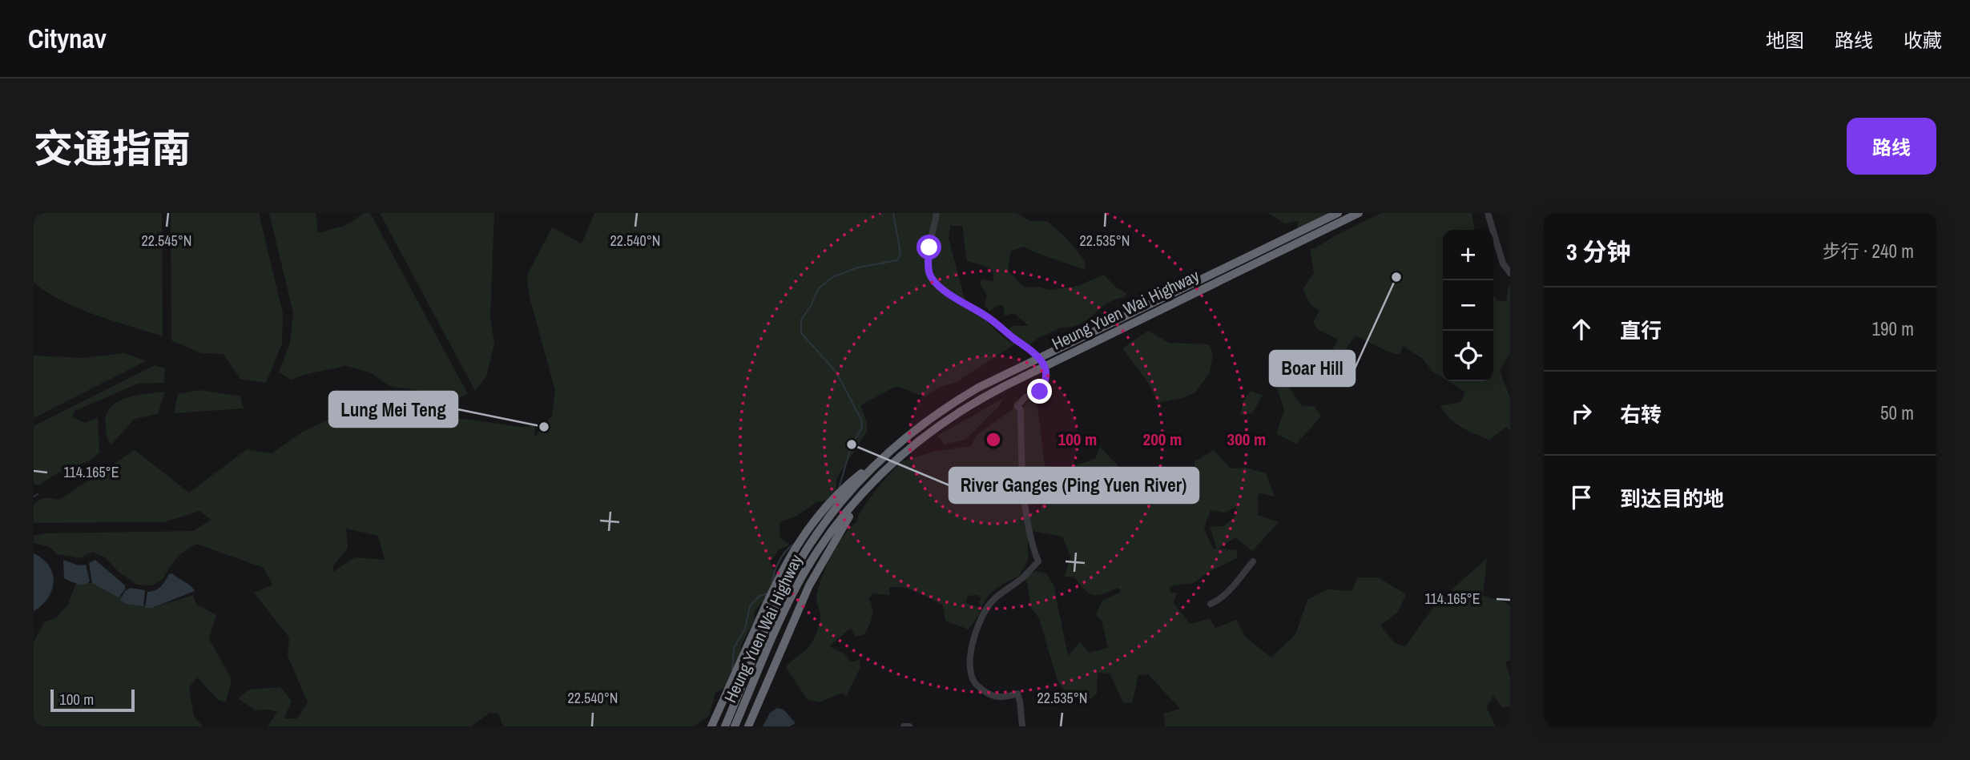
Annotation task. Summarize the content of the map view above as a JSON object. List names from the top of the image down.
{
  "streets": {
    "highway": ["Heung Yuen Wai Highway"]
  },
  "places": ["Boar Hill", "Lung Mei Teng", "River Ganges (Ping Yuen River)"],
  "scale_bar": "100 m",
  "page": {
    "header": "Citynav",
    "nav": ["地图", "路线", "收藏"],
    "title": "交通指南",
    "buttons": "路线",
    "heading": ["3 分钟", "步行 · 240 m"],
    "map_buttons": ["+", "−"],
    "list": [
      ["直行", "190 m"],
      ["右转", "50 m"],
      "到达目的地"
    ],
    "scale": "100 m"
  },
  "coordinates": [
    "22.545°N",
    "22.540°N",
    "22.535°N",
    "114.165°E"
  ],
  "rings": ["100 m", "200 m", "300 m"]
}
